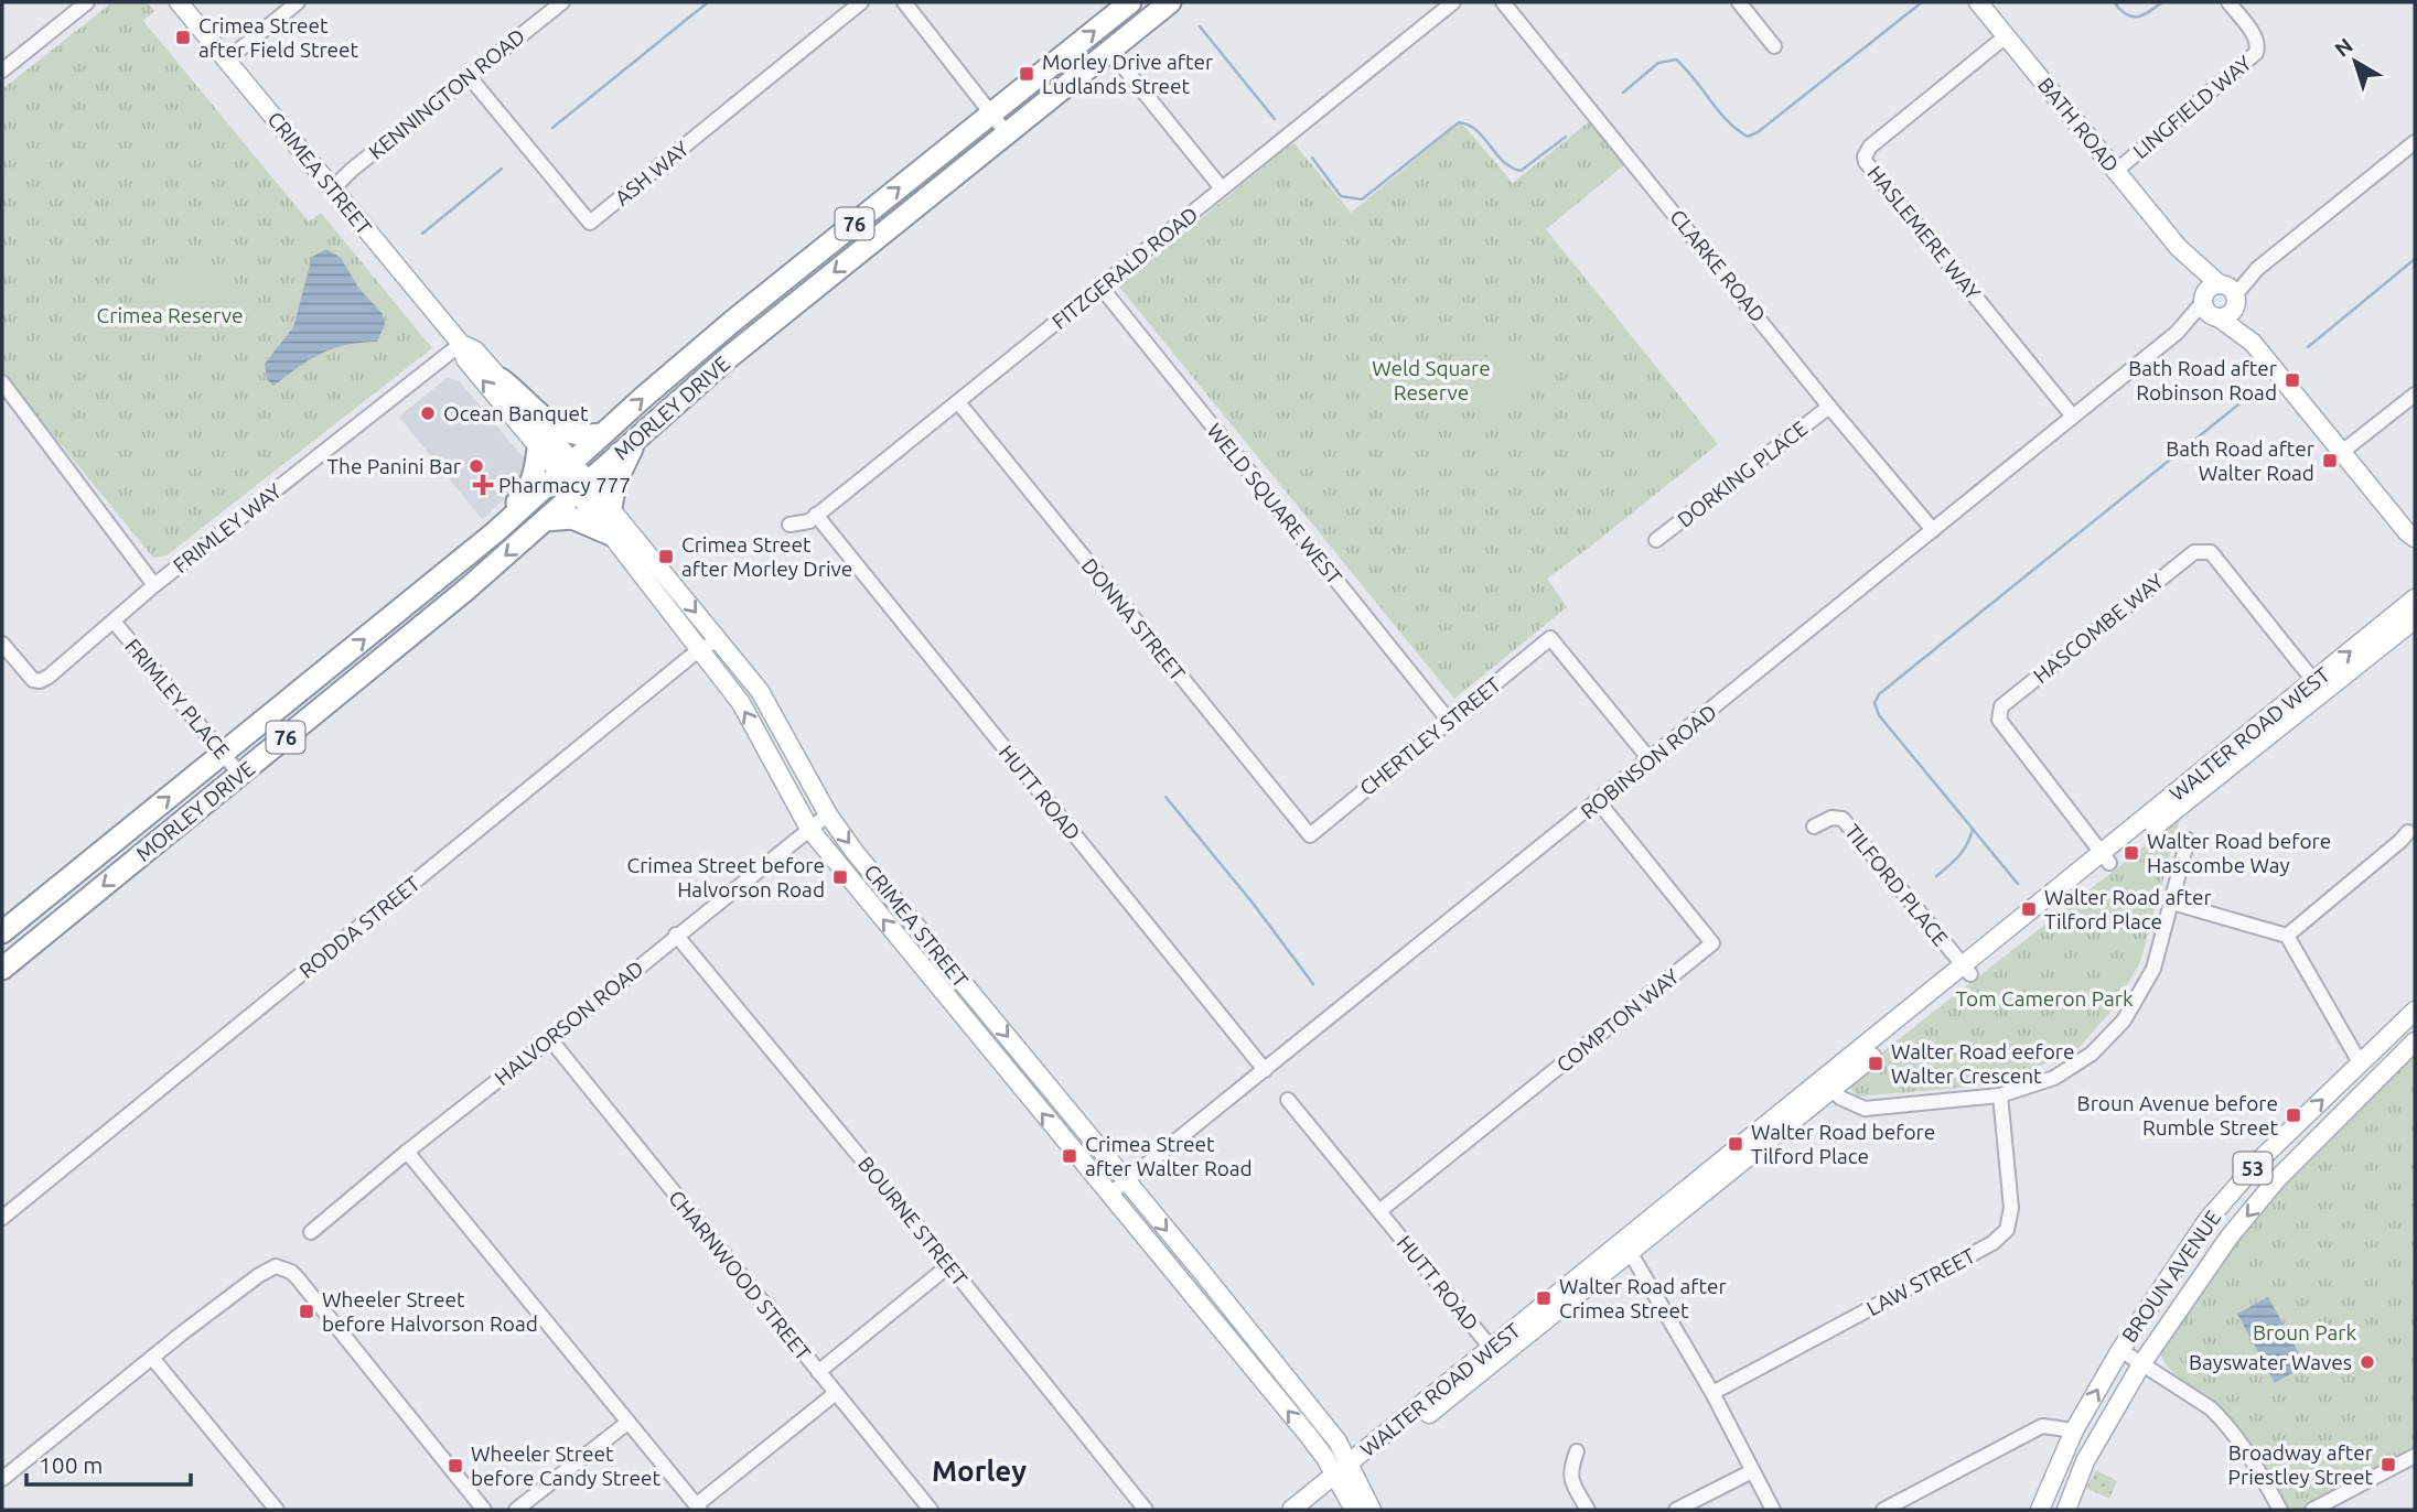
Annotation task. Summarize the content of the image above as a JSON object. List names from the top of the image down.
{
  "streets": {
    "highway": ["76", "MORLEY DRIVE"],
    "main road": [
      "BATH ROAD",
      "CRIMEA STREET",
      "WALTER ROAD WEST",
      "ROBINSON ROAD",
      "53",
      "BROUN AVENUE"
    ],
    "street": [
      "KENNINGTON ROAD",
      "LINGFIELD WAY",
      "ASH WAY",
      "HASLEMERE WAY",
      "CLARKE ROAD",
      "FITZGERALD ROAD",
      "DORKING PLACE",
      "WELD SQUARE WEST",
      "FRIMLEY WAY",
      "DONNA STREET",
      "HASCOMBE WAY",
      "FRIMLEY PLACE",
      "CHERTLEY STREET",
      "HUTT ROAD",
      "TILFORD PLACE",
      "RODDA STREET",
      "COMPTON WAY",
      "HALVORSON ROAD",
      "BOURNE STREET",
      "CHARNWOOD STREET",
      "LAW STREET"
    ]
  },
  "crossings": [
    ["KENNINGTON ROAD", "CRIMEA STREET"],
    ["KENNINGTON ROAD", "ASH WAY"],
    ["LINGFIELD WAY", "BATH ROAD"],
    ["BATH ROAD", "HASLEMERE WAY"],
    ["BATH ROAD", "ROBINSON ROAD"],
    ["CRIMEA STREET", "MORLEY DRIVE"],
    ["CRIMEA STREET", "FRIMLEY WAY"],
    ["CRIMEA STREET", "WALTER ROAD WEST"],
    ["CRIMEA STREET", "ROBINSON ROAD"],
    ["CRIMEA STREET", "RODDA STREET"],
    ["CRIMEA STREET", "HALVORSON ROAD"],
    ["HASLEMERE WAY", "ROBINSON ROAD"],
    ["CLARKE ROAD", "DORKING PLACE"],
    ["CLARKE ROAD", "ROBINSON ROAD"],
    ["FITZGERALD ROAD", "WELD SQUARE WEST"],
    ["FITZGERALD ROAD", "DONNA STREET"],
    ["FITZGERALD ROAD", "HUTT ROAD"],
    ["MORLEY DRIVE", "FRIMLEY PLACE"],
    ["WELD SQUARE WEST", "CHERTLEY STREET"],
    ["FRIMLEY WAY", "FRIMLEY PLACE"],
    ["DONNA STREET", "CHERTLEY STREET"],
    ["HASCOMBE WAY", "WALTER ROAD WEST"],
    ["WALTER ROAD WEST", "HUTT ROAD"],
    ["WALTER ROAD WEST", "TILFORD PLACE"],
    ["CHERTLEY STREET", "ROBINSON ROAD"],
    ["ROBINSON ROAD", "HUTT ROAD"],
    ["ROBINSON ROAD", "COMPTON WAY"],
    ["HUTT ROAD", "COMPTON WAY"],
    ["HALVORSON ROAD", "BOURNE STREET"],
    ["HALVORSON ROAD", "CHARNWOOD STREET"]
  ],
  "districts": ["Morley"],
  "parks": [
    "Crimea Reserve",
    "Weld Square Reserve",
    "Tom Cameron Park",
    "Broun Park"
  ],
  "places": {
    "transit": [
      "Crimea Street after Field Street",
      "Morley Drive after Ludlands Street",
      "Bath Road after Robinson Road",
      "Bath Road after Walter Road",
      "Crimea Street after Morley Drive",
      "Walter Road before Hascombe Way",
      "Crimea Street before Halvorson Road",
      "Walter Road after Tilford Place",
      "Walter Road eefore Walter Crescent",
      "Broun Avenue before Rumble Street",
      "Walter Road before Tilford Place",
      "Crimea Street after Walter Road",
      "Walter Road after Crimea Street",
      "Wheeler Street before Halvorson Road",
      "Broadway after Priestley Street",
      "Wheeler Street before Candy Street"
    ],
    "other": ["Ocean Banquet", "The Panini Bar", "Bayswater Waves"],
    "health": ["Pharmacy 777"]
  },
  "scale_bar": "100 m",
  "north": "top left"
}
